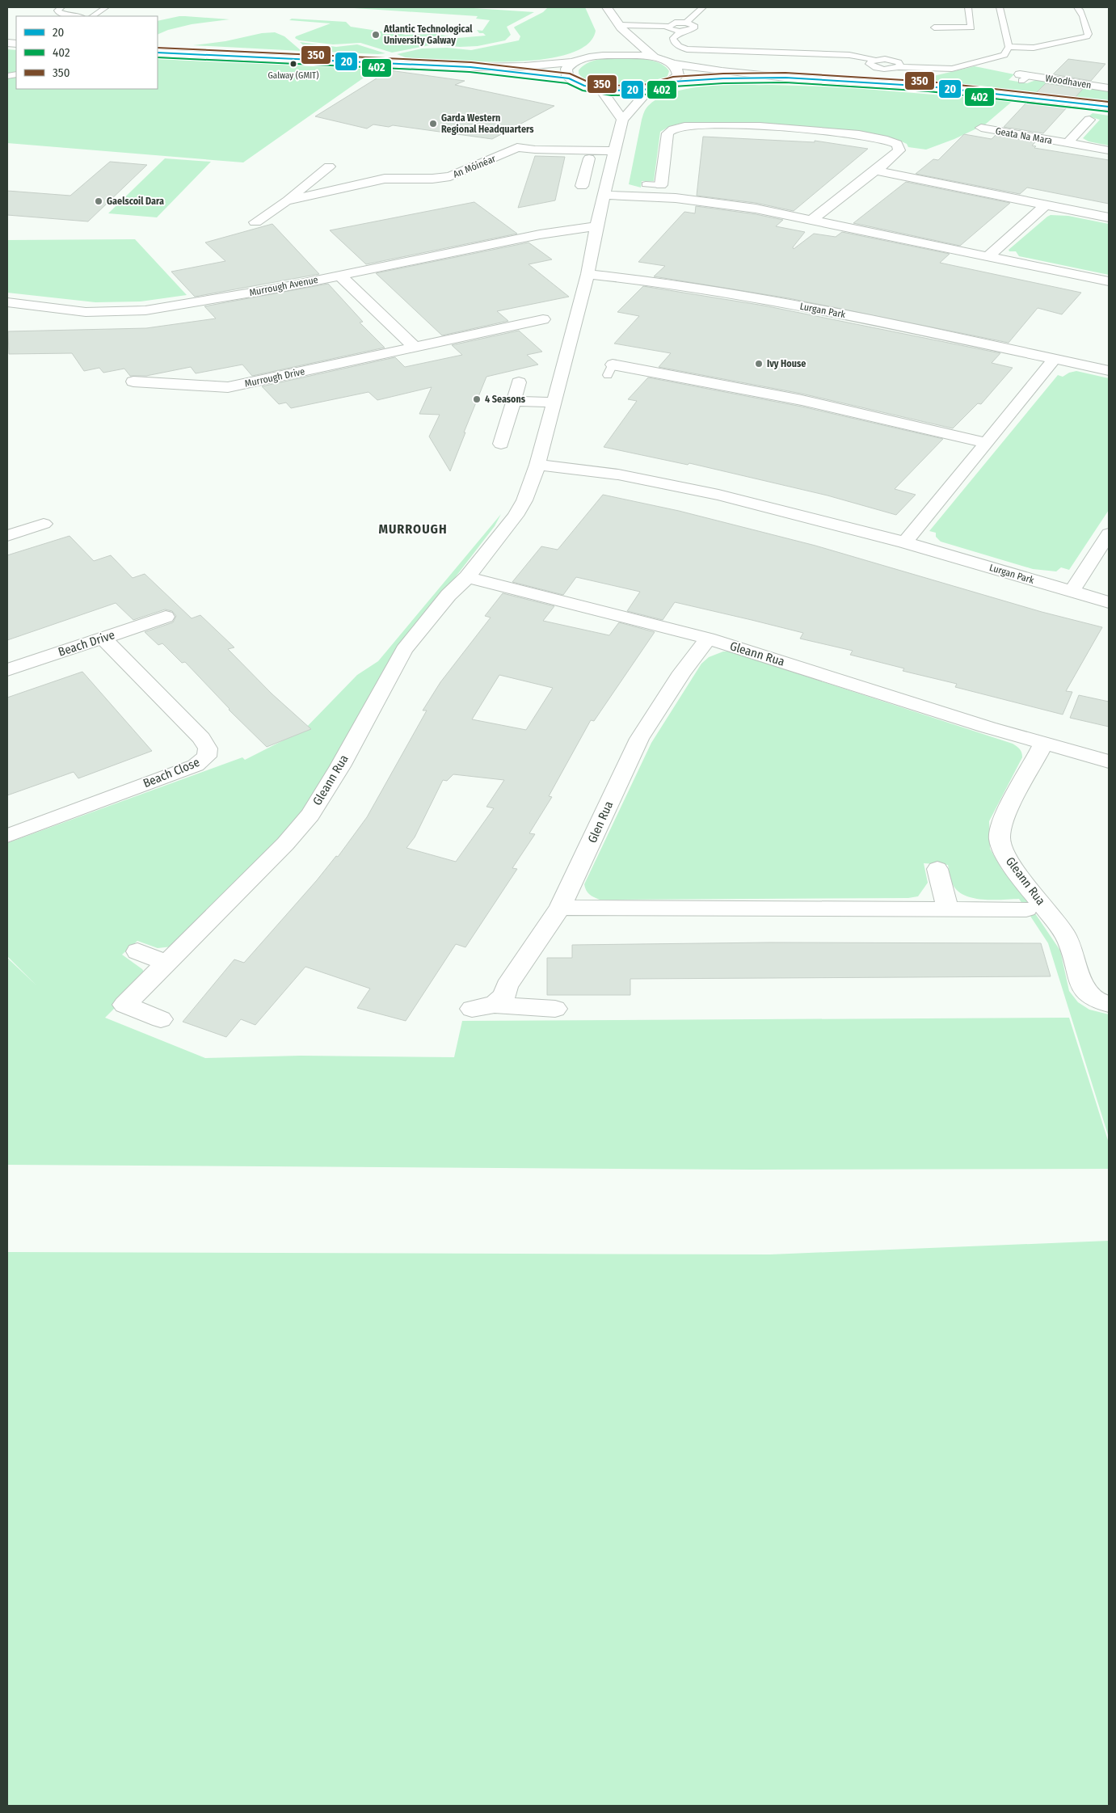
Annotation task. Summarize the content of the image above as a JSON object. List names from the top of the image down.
{
  "streets": {
    "street": [
      "Woodhaven",
      "Geata Na Mara",
      "An Móinéar",
      "Murrough Avenue",
      "Lurgan Park",
      "Murrough Drive",
      "Beach Drive",
      "Gleann Rua",
      "Beach Close",
      "Glen Rua"
    ]
  },
  "crossings": [
    ["Lurgan Park", "Gleann Rua"],
    ["Beach Drive", "Beach Close"],
    ["Gleann Rua", "Glen Rua"]
  ],
  "districts": ["MURROUGH"],
  "places": [
    "Atlantic Technological University Galway",
    "Galway (GMIT)",
    "Garda Western Regional Headquarters",
    "Gaelscoil Dara",
    "Ivy House",
    "4 Seasons"
  ],
  "lines": ["transit line 350", "transit line 20", "transit line 402"],
  "legend": ["20", "402", "350"]
}
